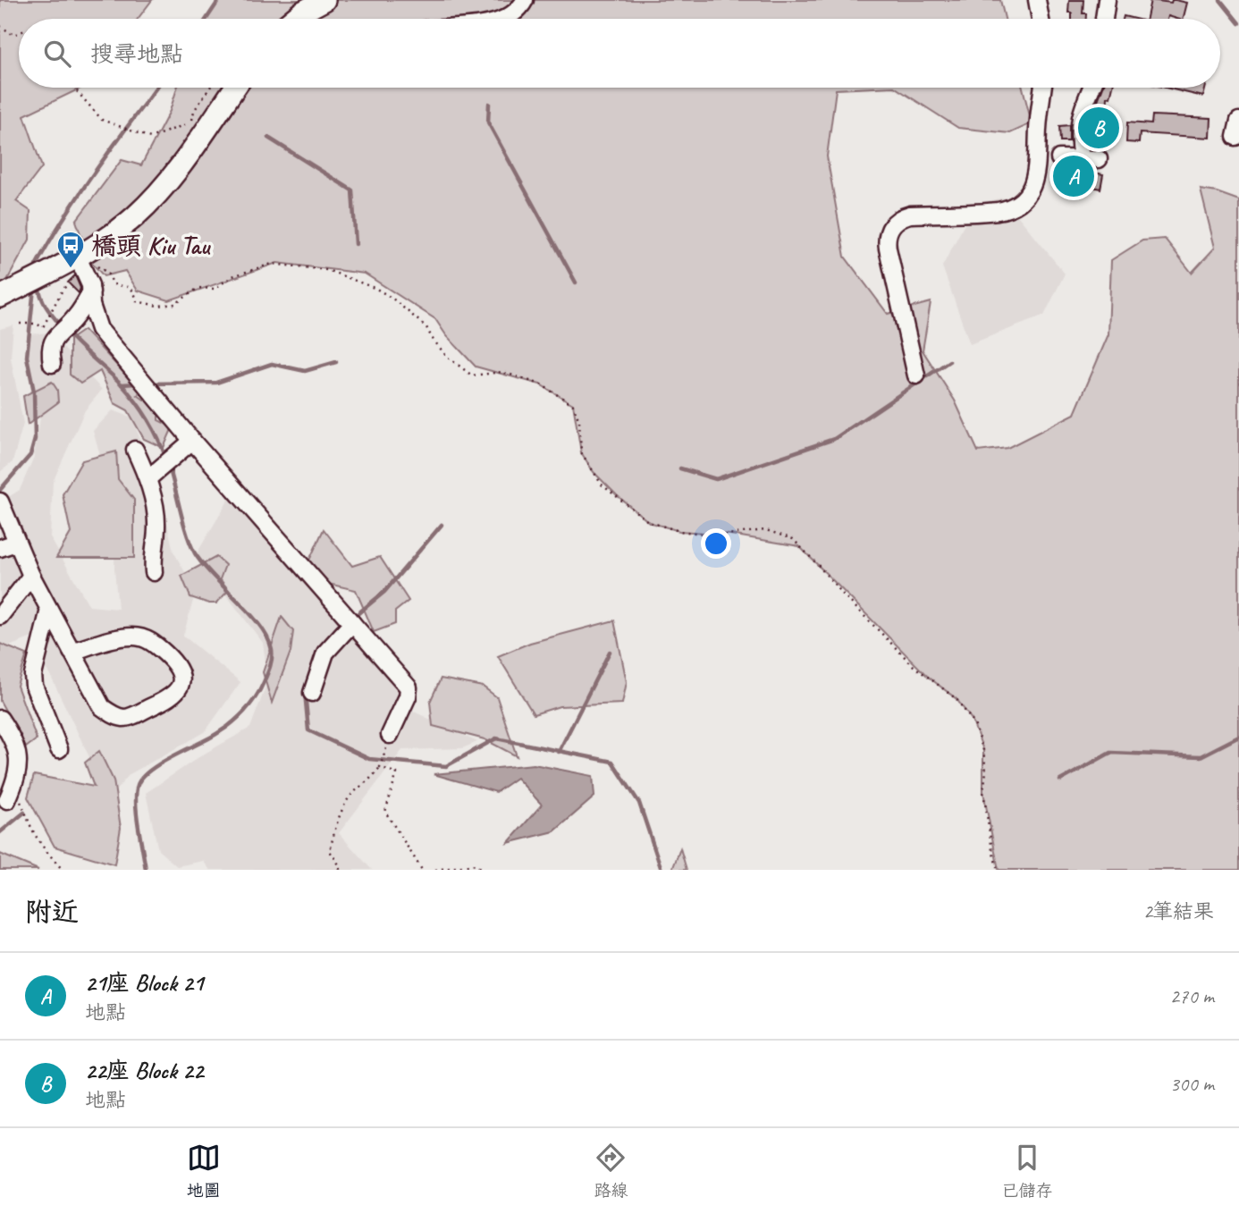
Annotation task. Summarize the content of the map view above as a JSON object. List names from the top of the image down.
{
  "places": {
    "bus stop": ["橋頭 Kiu Tau"]
  },
  "page": {
    "search": "搜尋地點",
    "pins": ["B", "A"],
    "heading": ["附近", "2筆結果"],
    "list": [
      {
        "mark": "A",
        "name": "21座 Block 21",
        "note": "地點",
        "value": "270 m"
      },
      {
        "mark": "B",
        "name": "22座 Block 22",
        "note": "地點",
        "value": "300 m"
      }
    ],
    "nav": ["地圖", "路線", "已儲存"]
  }
}
